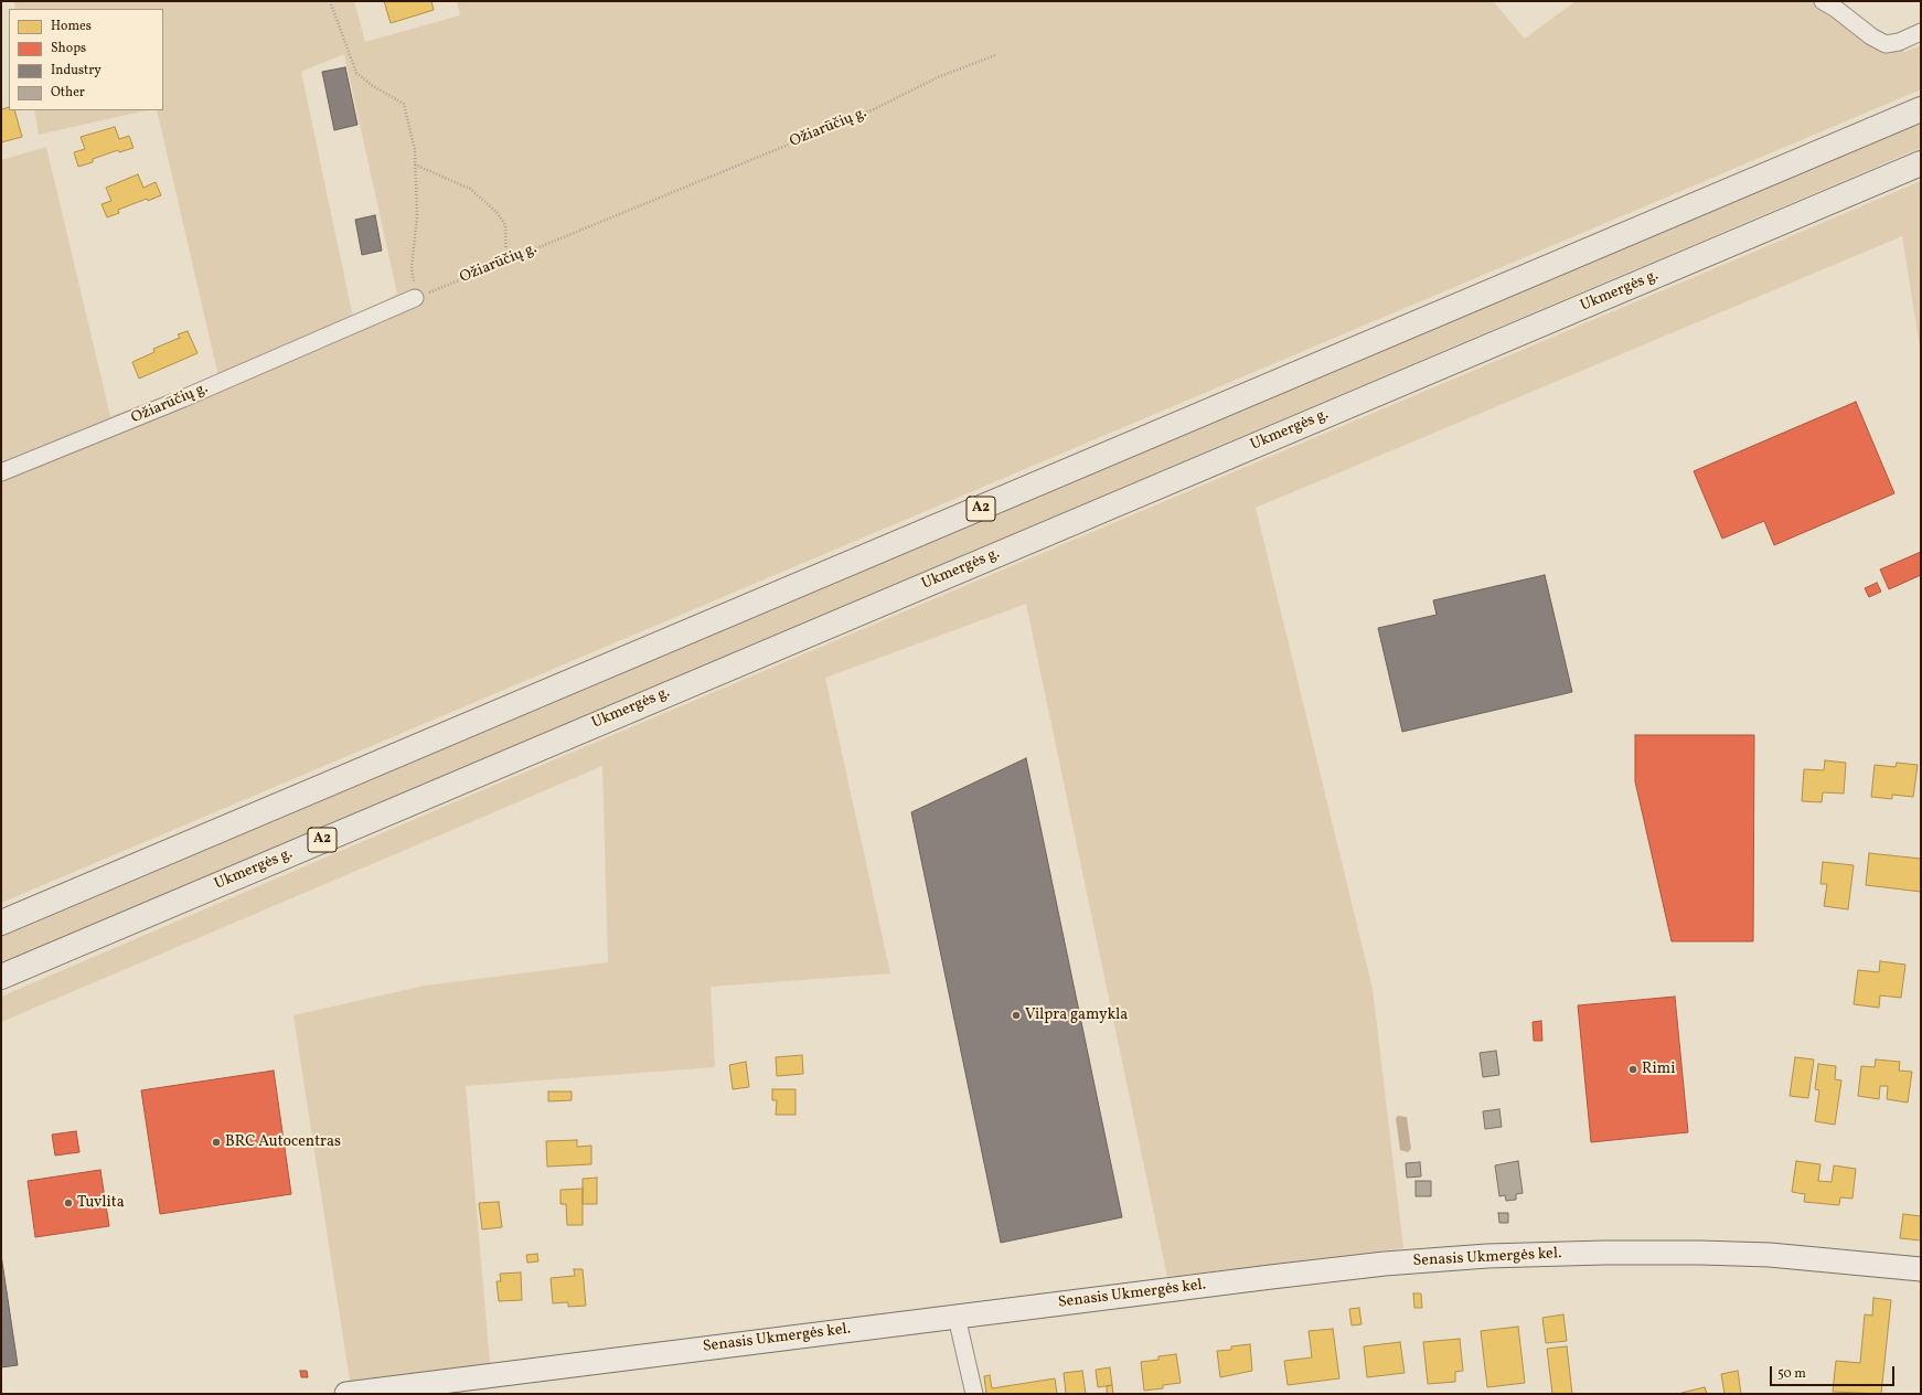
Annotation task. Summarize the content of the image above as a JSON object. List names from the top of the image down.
{
  "streets": {
    "highway": ["Ukmergės g.", "A2"],
    "main road": ["Senasis Ukmergės kel."],
    "street": ["Ožiarūčių g."]
  },
  "places": [
    "Vilpra gamykla",
    "Rimi",
    "BRC Autocentras",
    "Tuvlita"
  ],
  "legend": [
    "Homes",
    "Shops",
    "Industry",
    "Other"
  ],
  "scale_bar": "50 m"
}
